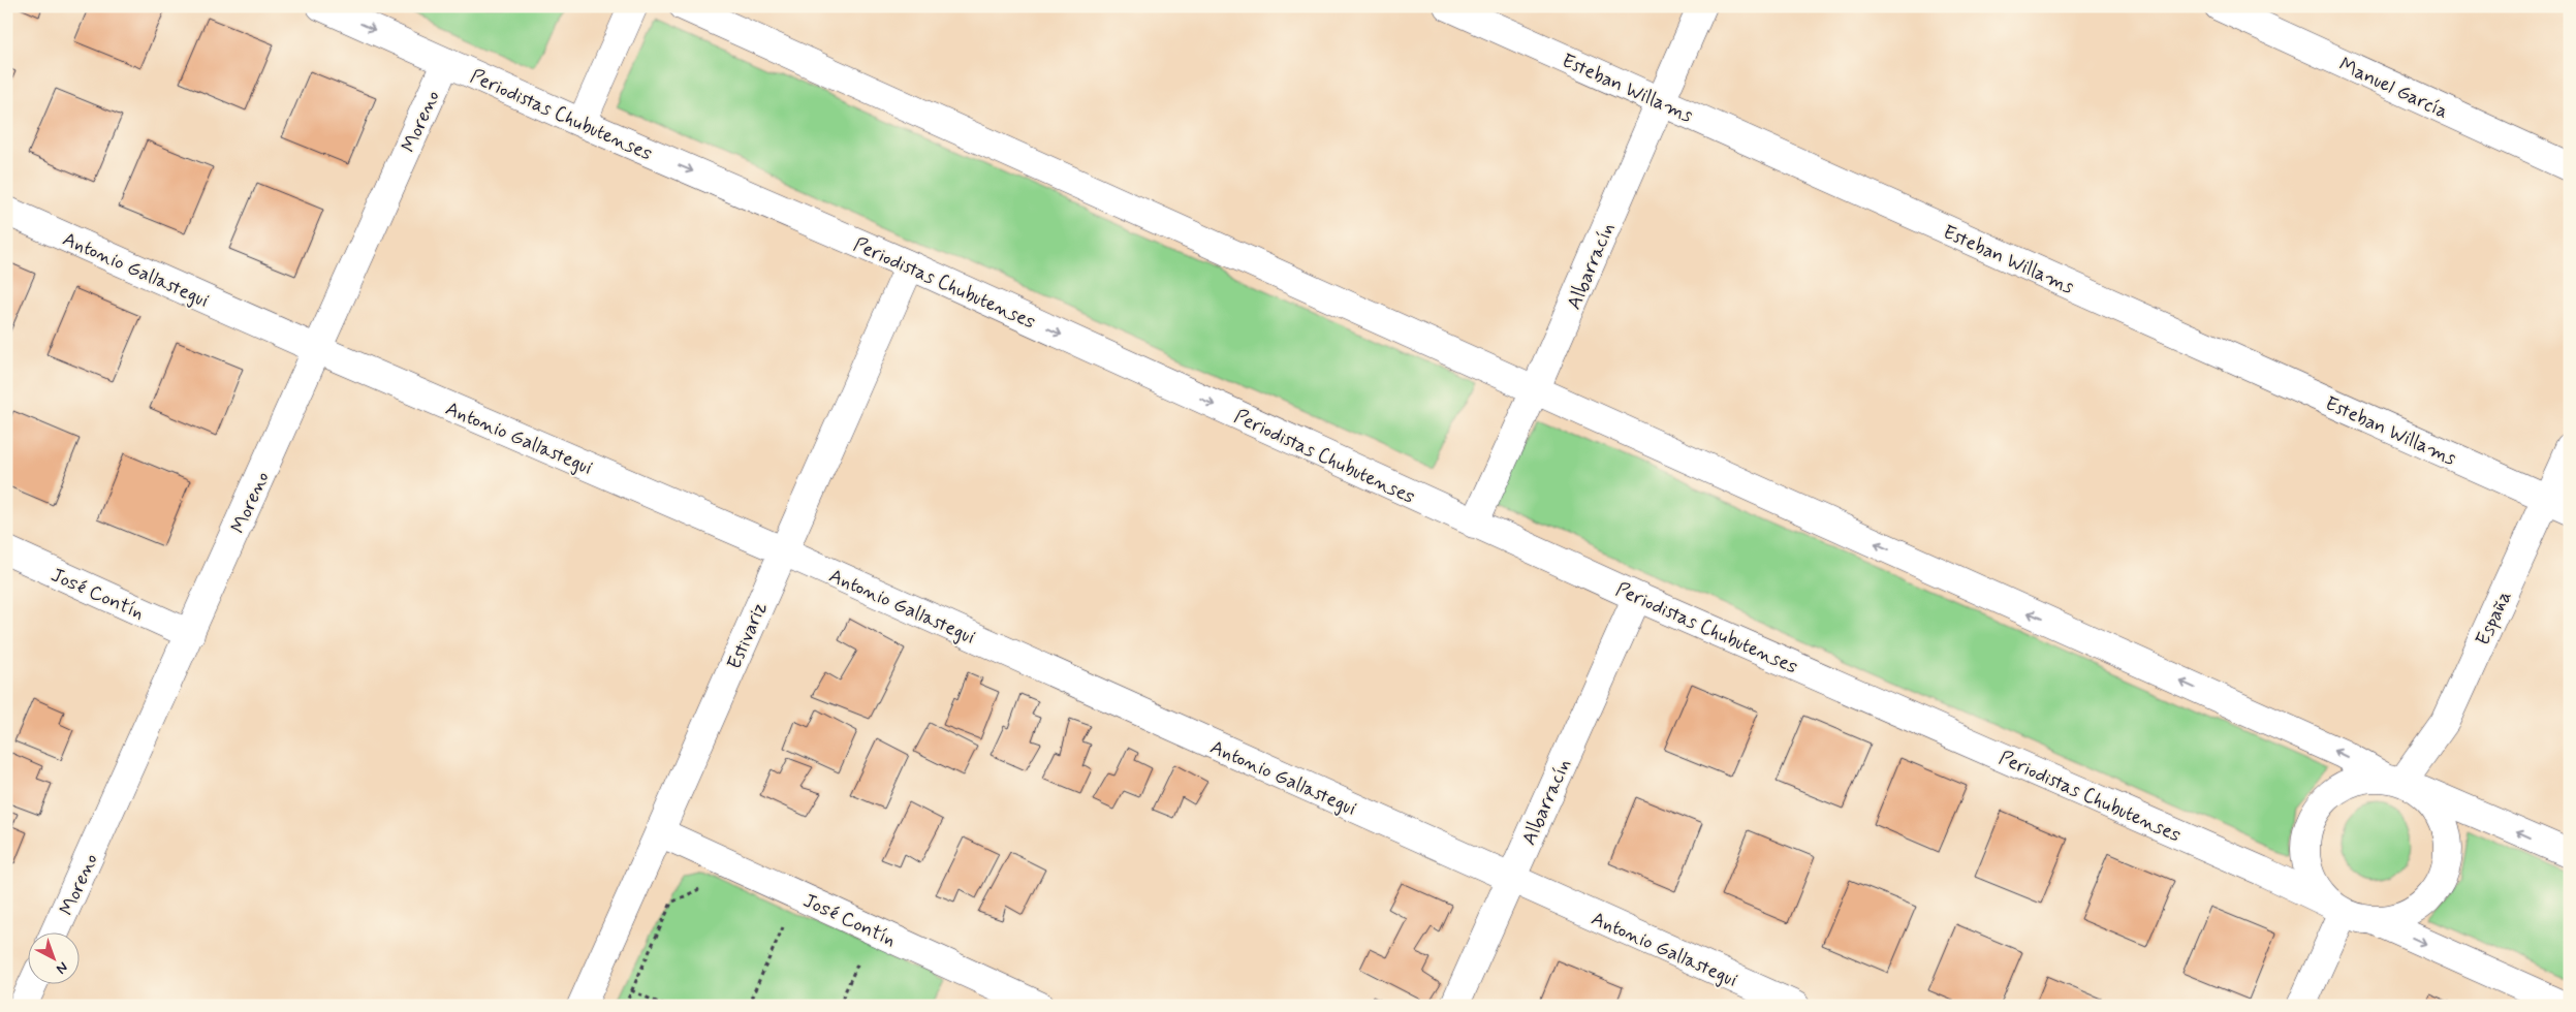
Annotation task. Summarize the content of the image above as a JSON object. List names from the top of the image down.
{
  "streets": {
    "street": [
      "Esteban Willams",
      "Manuel García",
      "Periodistas Chubutenses",
      "Moreno",
      "Albarracín",
      "Antonio Gallastegui",
      "José Contín",
      "España",
      "Estivariz"
    ]
  },
  "crossings": [
    ["Esteban Willams", "Albarracín"],
    ["Esteban Willams", "España"],
    ["Periodistas Chubutenses", "Moreno"],
    ["Periodistas Chubutenses", "Albarracín"],
    ["Periodistas Chubutenses", "España"],
    ["Periodistas Chubutenses", "Estivariz"],
    ["Moreno", "Antonio Gallastegui"],
    ["Moreno", "José Contín"],
    ["Albarracín", "Antonio Gallastegui"],
    ["Antonio Gallastegui", "Estivariz"],
    ["José Contín", "Estivariz"]
  ],
  "north": "bottom right"
}
